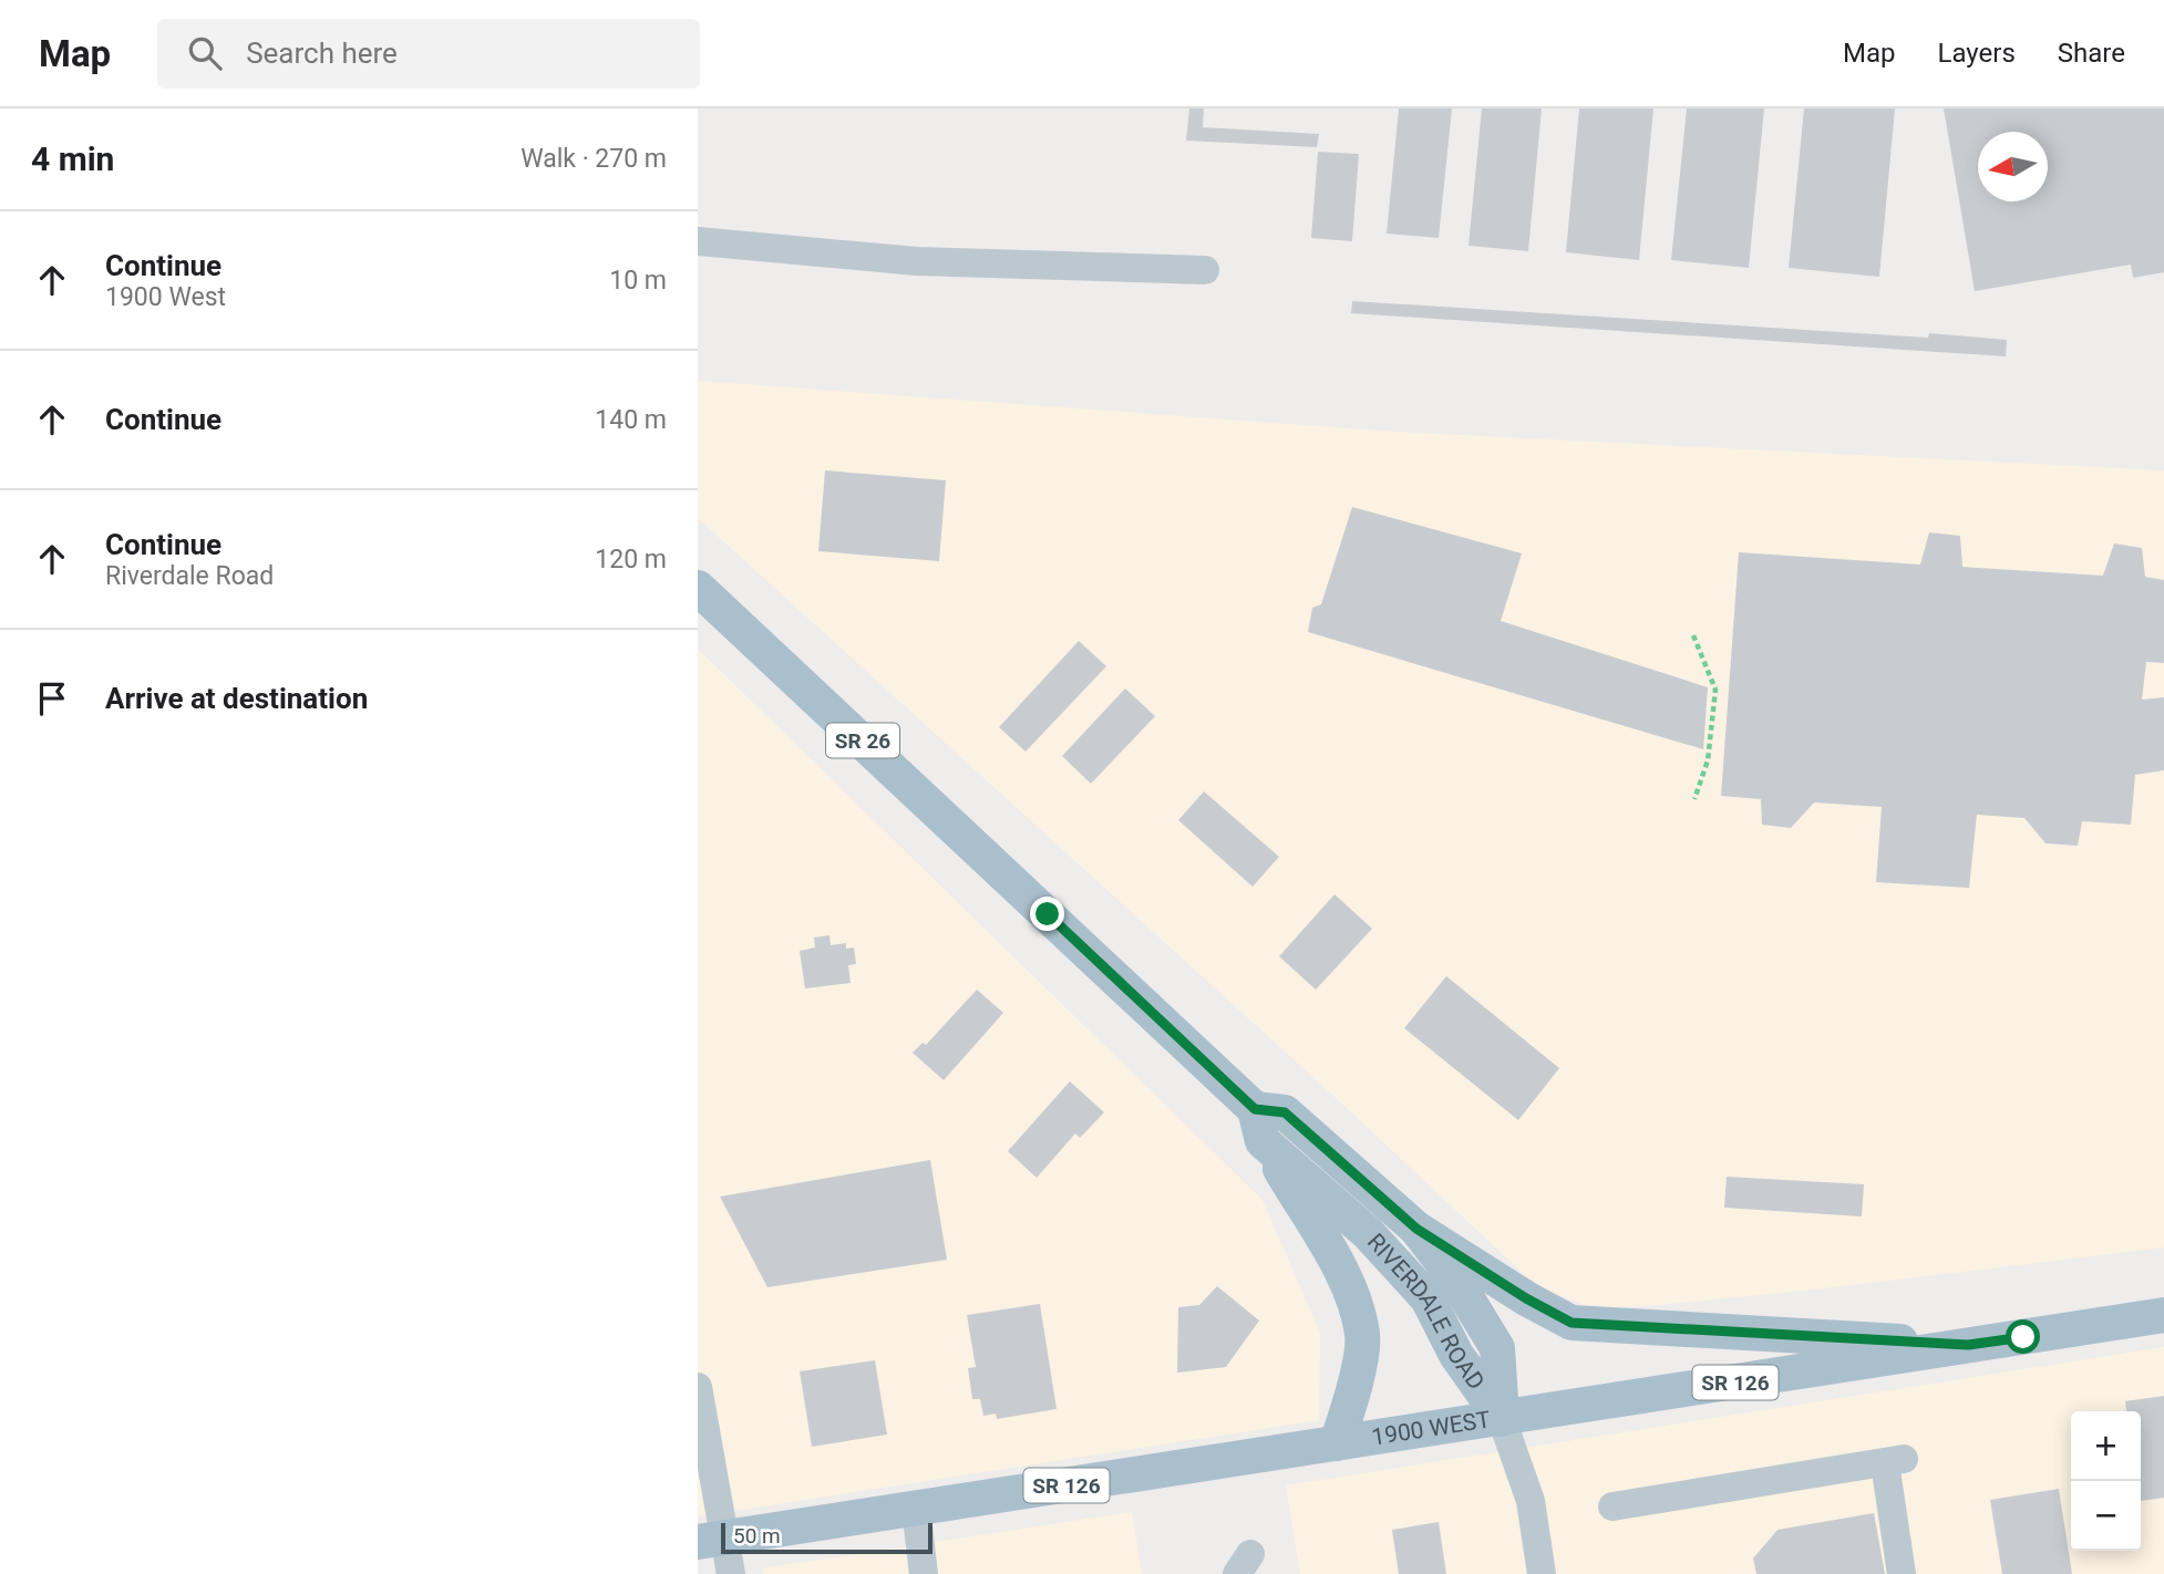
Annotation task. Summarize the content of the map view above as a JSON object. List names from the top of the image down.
{
  "streets": {
    "main road": [
      "SR 26",
      "RIVERDALE ROAD",
      "SR 126",
      "1900 WEST"
    ]
  },
  "crossings": [
    ["RIVERDALE ROAD", "1900 WEST"]
  ],
  "scale_bar": "50 m",
  "north": "left",
  "page": {
    "header": "Map",
    "search": "Search here",
    "nav": ["Map", "Layers", "Share"],
    "heading": ["4 min", "Walk · 270 m"],
    "list": [
      ["Continue", "1900 West", "10 m"],
      ["Continue", "140 m"],
      ["Continue", "Riverdale Road", "120 m"],
      "Arrive at destination"
    ],
    "map_buttons": ["+", "−"],
    "scale": "50 m"
  }
}
